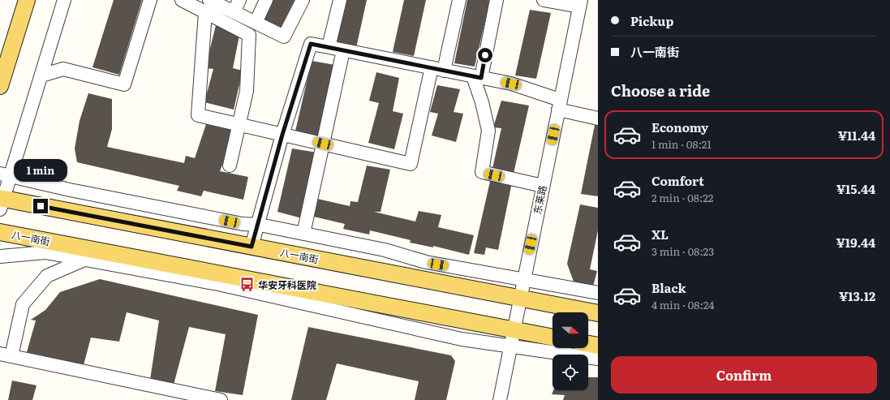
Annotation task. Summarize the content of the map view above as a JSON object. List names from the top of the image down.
{
  "streets": {
    "main road": ["八一南街"],
    "street": ["东莱路"]
  },
  "crossings": [
    ["东莱路", "八一南街"]
  ],
  "places": {
    "bus stop": ["华安牙科医院"]
  },
  "north": "right",
  "page": {
    "banner": ["Pickup", "八一南街"],
    "heading": "Choose a ride",
    "list": [
      {
        "name": "Economy",
        "note": "1 min · 08:21",
        "value": "¥11.44"
      },
      {
        "name": "Comfort",
        "note": "2 min · 08:22",
        "value": "¥15.44"
      },
      {
        "name": "XL",
        "note": "3 min · 08:23",
        "value": "¥19.44"
      },
      {
        "name": "Black",
        "note": "4 min · 08:24",
        "value": "¥13.12"
      }
    ],
    "bubble": "1 min",
    "buttons": "Confirm"
  }
}
